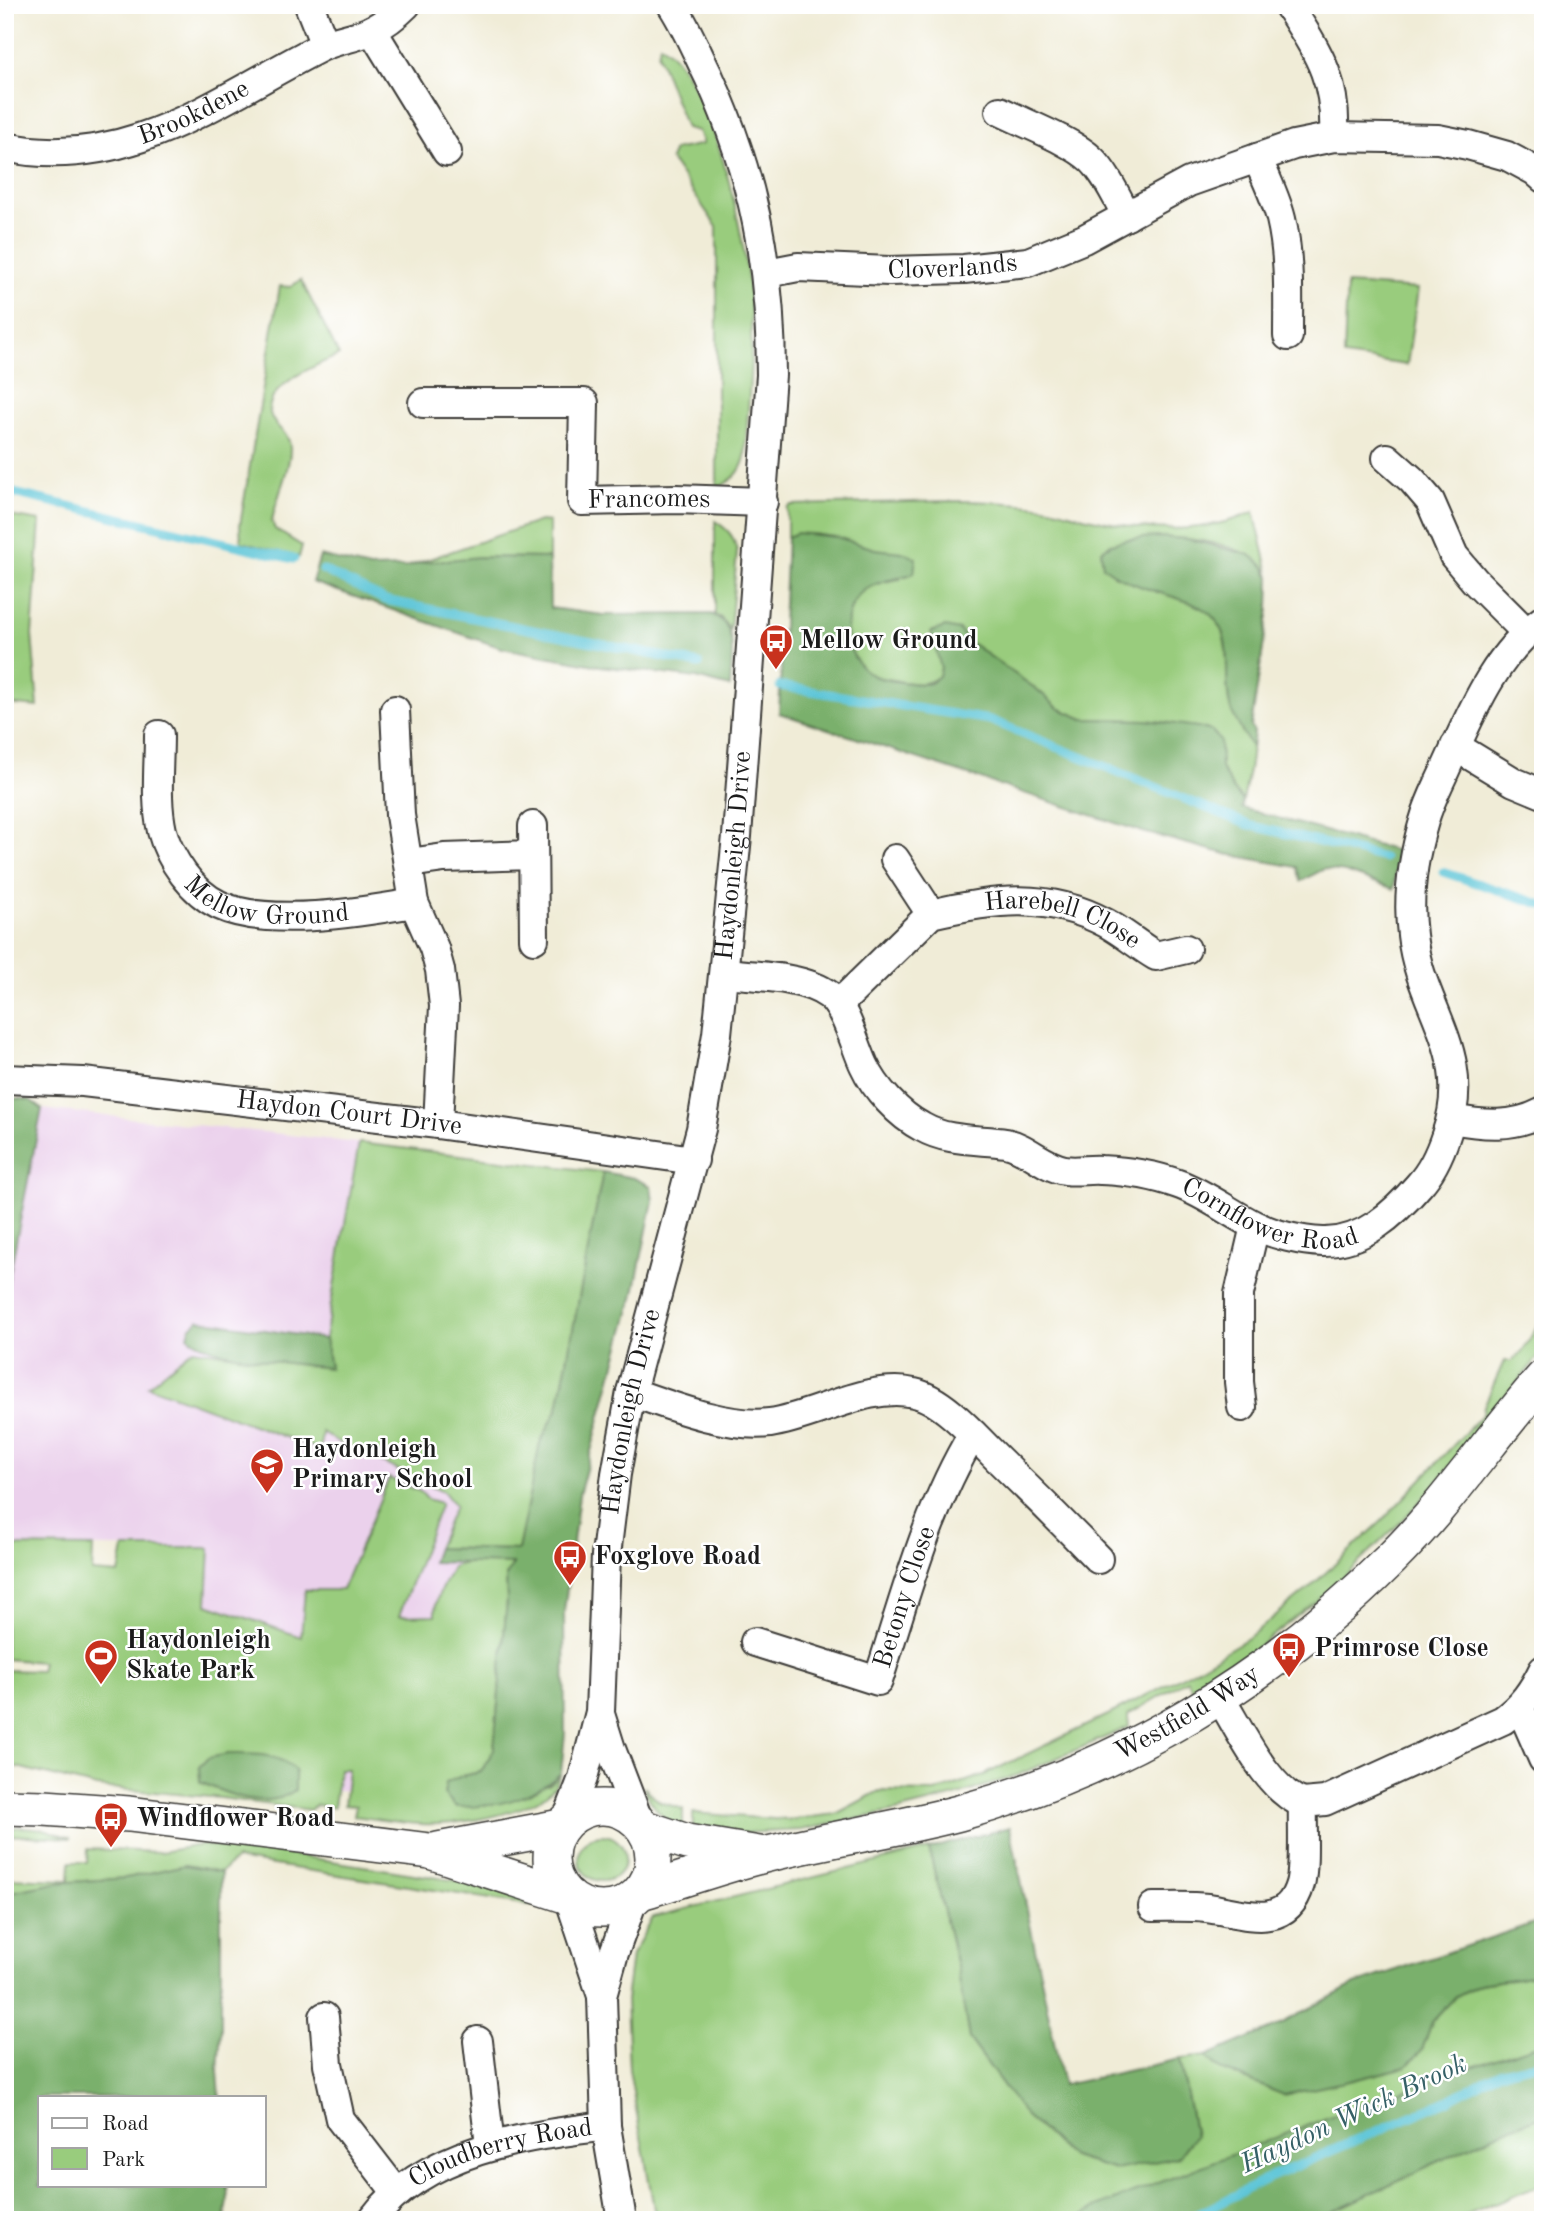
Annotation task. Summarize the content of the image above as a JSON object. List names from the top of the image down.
{
  "streets": {
    "main road": ["Westfield Way"],
    "street": [
      "Brookdene",
      "Cloverlands",
      "Francomes",
      "Haydonleigh Drive",
      "Mellow Ground",
      "Harebell Close",
      "Haydon Court Drive",
      "Cornflower Road",
      "Betony Close",
      "Cloudberry Road"
    ]
  },
  "crossings": [
    ["Cloverlands", "Haydonleigh Drive"],
    ["Francomes", "Haydonleigh Drive"],
    ["Haydonleigh Drive", "Haydon Court Drive"],
    ["Haydonleigh Drive", "Westfield Way"]
  ],
  "water": ["Haydon Wick Brook"],
  "places": {
    "bus stop": [
      "Mellow Ground",
      "Foxglove Road",
      "Primrose Close",
      "Windflower Road"
    ],
    "school or university": ["Haydonleigh Primary School"],
    "sports": ["Haydonleigh Skate Park"]
  },
  "legend": ["Road", "Park"]
}
